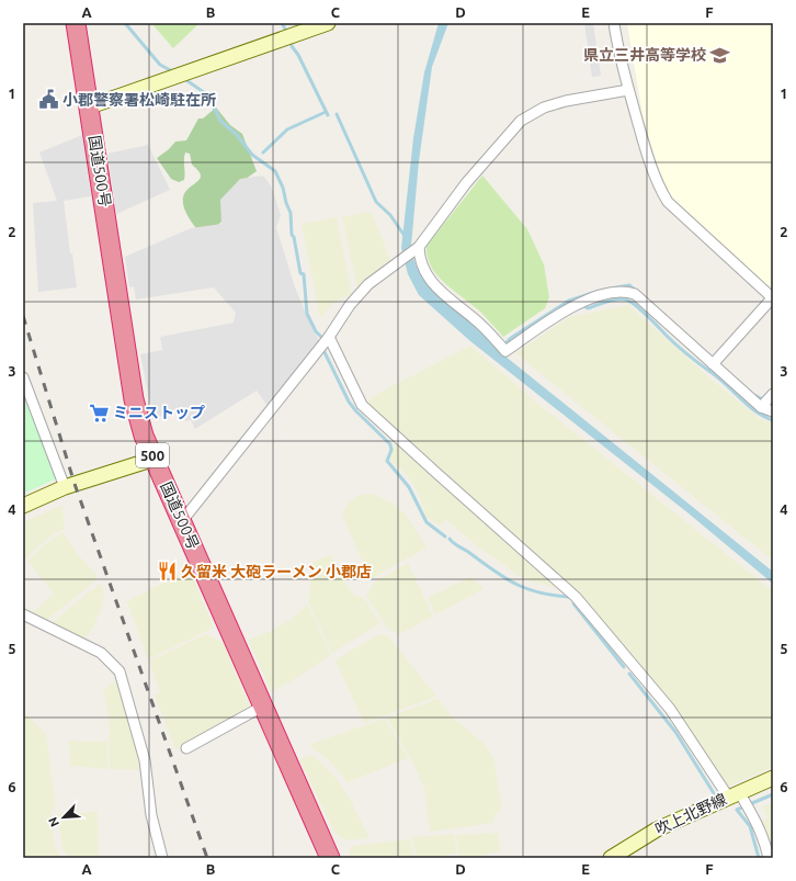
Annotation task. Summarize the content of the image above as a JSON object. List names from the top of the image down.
{
  "streets": {
    "highway": ["国道500号", "500"],
    "street": ["吹上北野線"]
  },
  "places": {
    "school or university": ["県立三井高等学校"],
    "public building": ["小郡警察署松崎駐在所"],
    "supermarket": ["ミニストップ"],
    "restaurant": ["久留米 大砲ラーメン 小郡店"]
  },
  "north": "bottom left",
  "grid": {
    "columns": [
      "A",
      "B",
      "C",
      "D",
      "E",
      "F"
    ],
    "rows": [
      "1",
      "2",
      "3",
      "4",
      "5",
      "6"
    ]
  }
}
